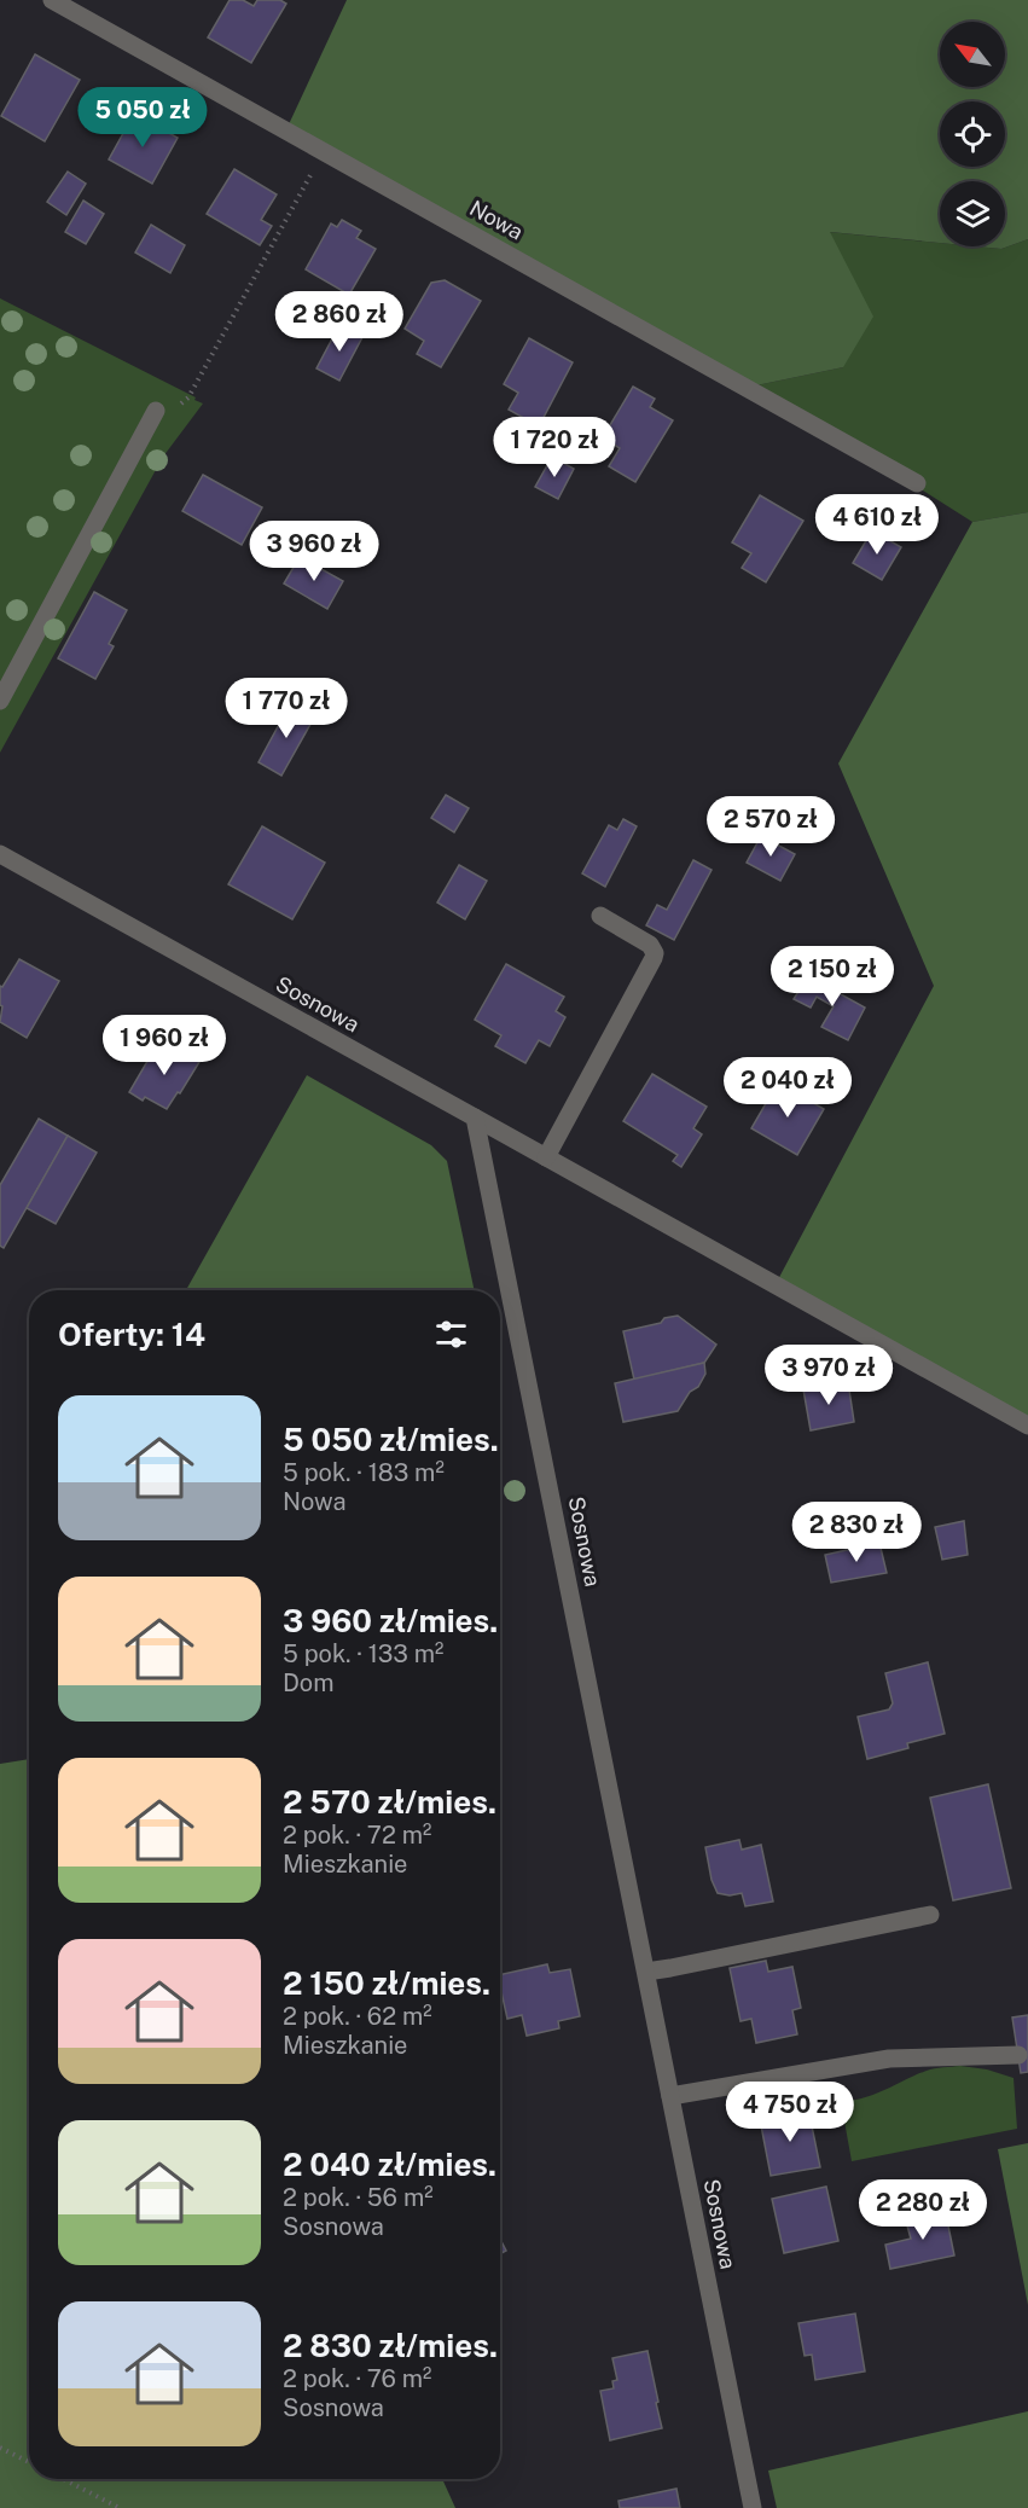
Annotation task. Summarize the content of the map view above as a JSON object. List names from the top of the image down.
{
  "streets": {
    "street": ["Nowa", "Sosnowa"]
  },
  "north": "top left",
  "page": {
    "price": [
      "5 050 zł",
      "2 860 zł",
      "1 720 zł",
      "4 610 zł",
      "3 960 zł",
      "1 770 zł",
      "2 570 zł",
      "2 150 zł",
      "1 960 zł",
      "2 040 zł",
      "3 970 zł",
      "2 830 zł",
      "4 750 zł",
      "2 280 zł"
    ],
    "heading": "Oferty: 14",
    "list": [
      {
        "name": "5 050 zł/mies.",
        "note": "5 pok. · 183 m² · Nowa"
      },
      {
        "name": "3 960 zł/mies.",
        "note": "5 pok. · 133 m² · Dom"
      },
      {
        "name": "2 570 zł/mies.",
        "note": "2 pok. · 72 m² · Mieszkanie"
      },
      {
        "name": "2 150 zł/mies.",
        "note": "2 pok. · 62 m² · Mieszkanie"
      },
      {
        "name": "2 040 zł/mies.",
        "note": "2 pok. · 56 m² · Sosnowa"
      },
      {
        "name": "2 830 zł/mies.",
        "note": "2 pok. · 76 m² · Sosnowa"
      }
    ]
  }
}
